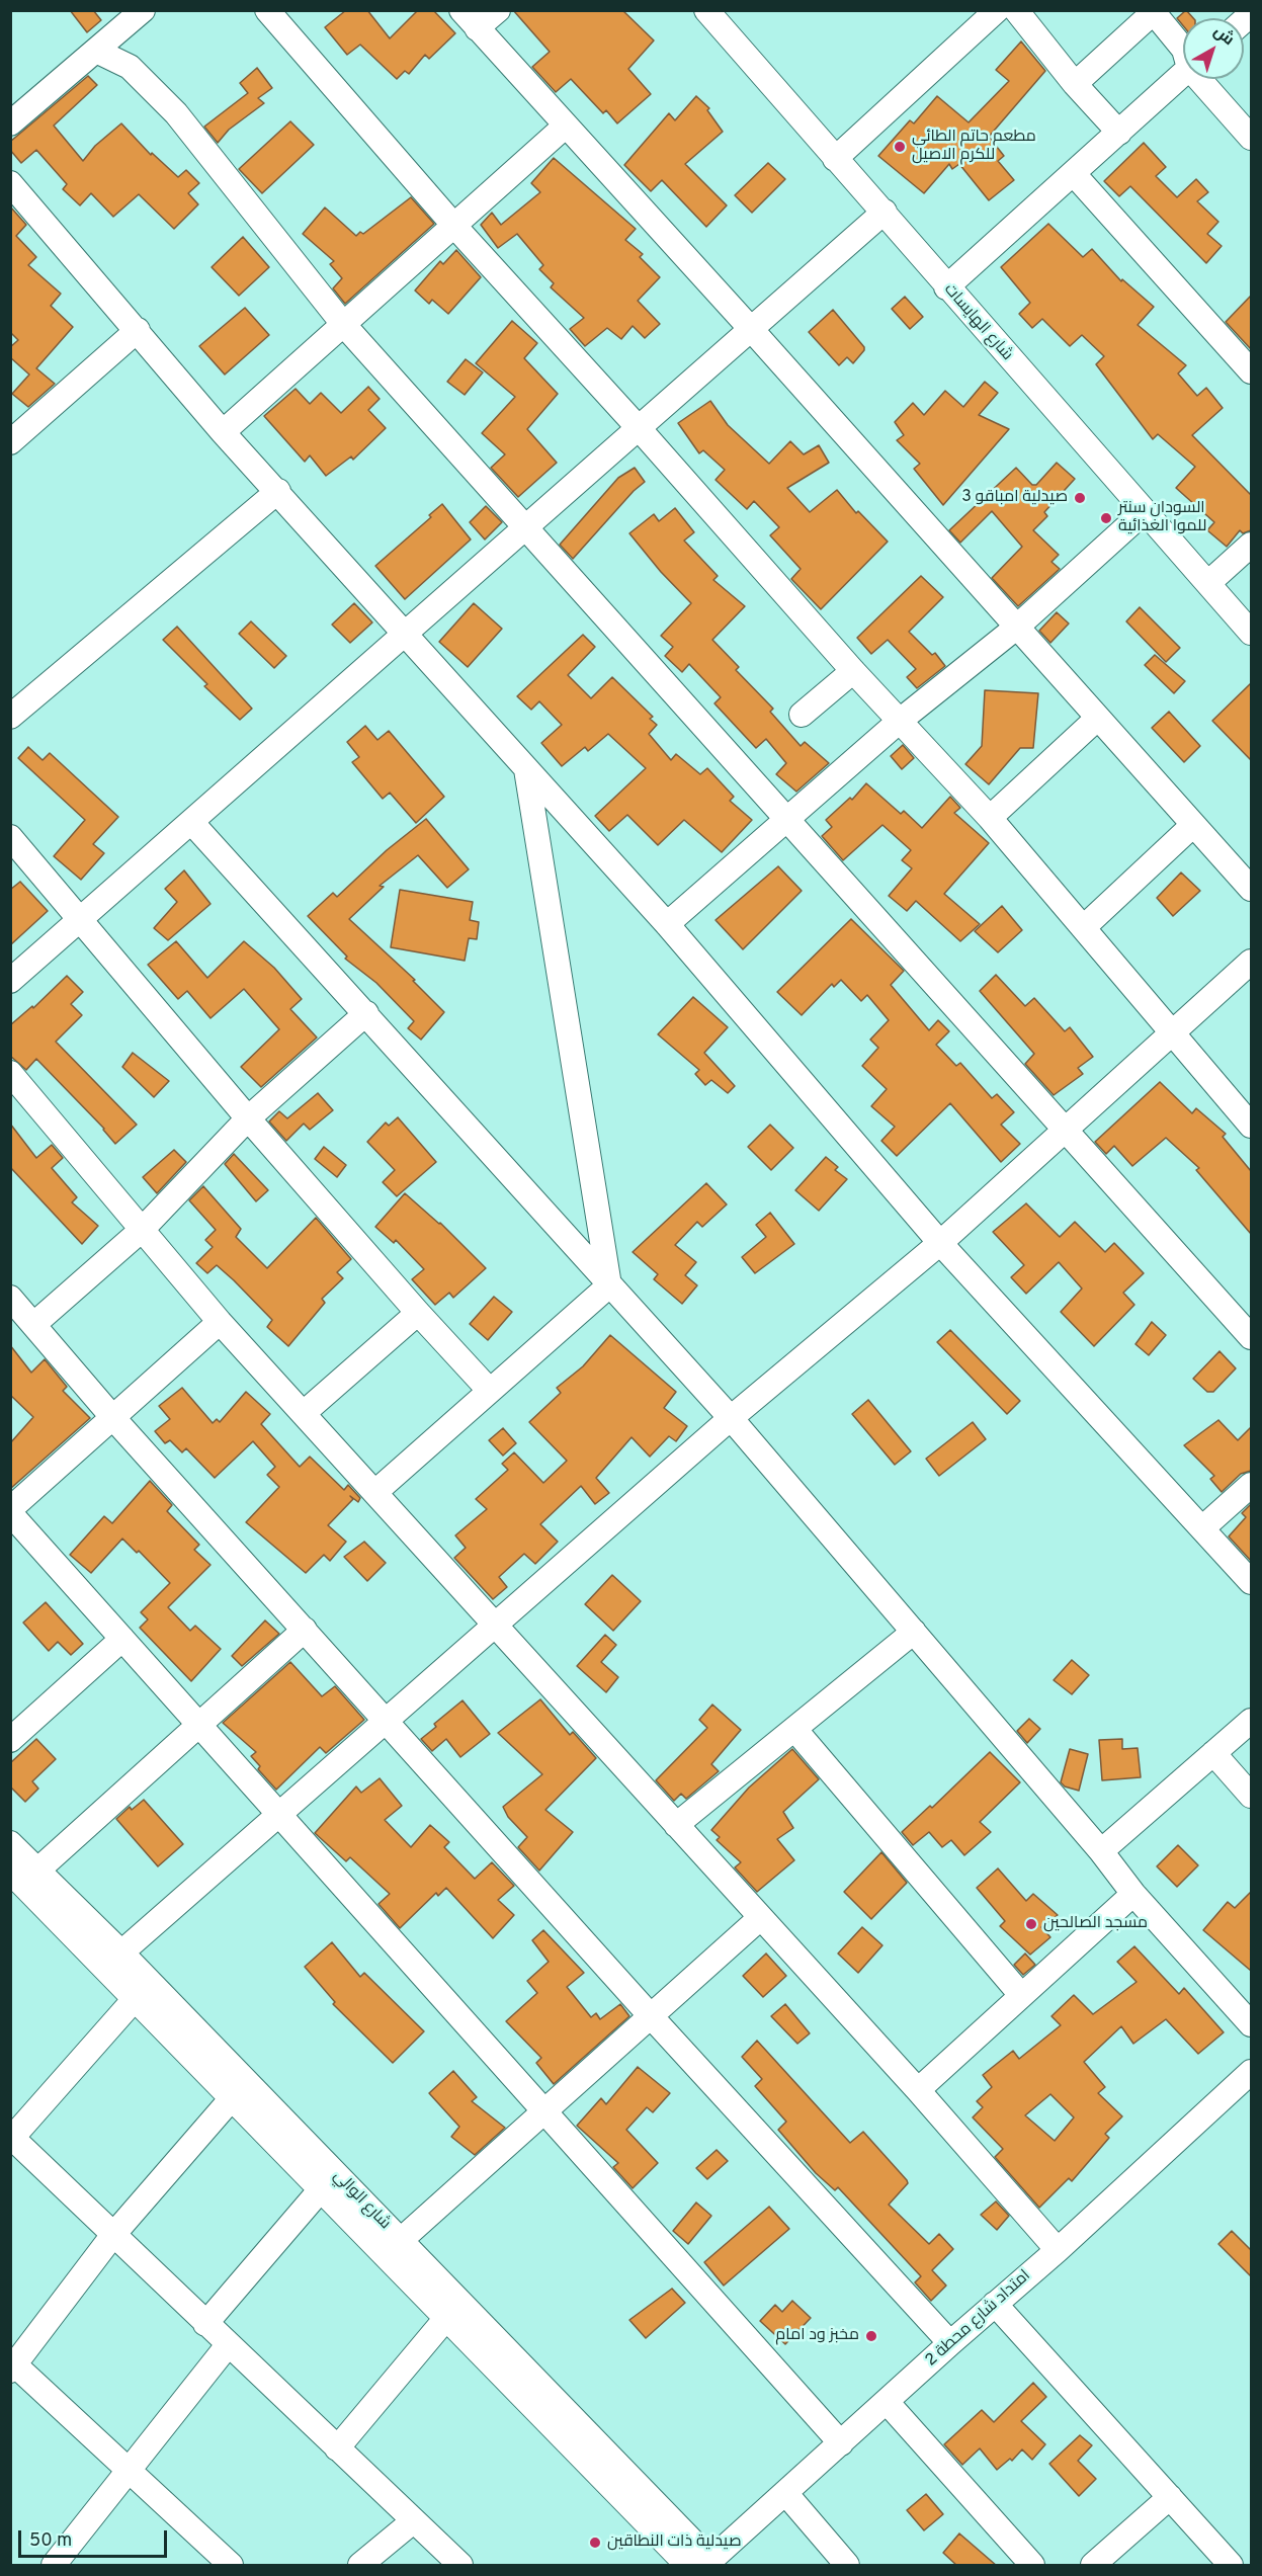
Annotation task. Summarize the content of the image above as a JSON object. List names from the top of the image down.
{
  "streets": {
    "street": ["شارع الهايسات", "شارع الوالي", "امتداد شارع محطة 2"]
  },
  "crossings": [
    ["شارع الوالي", "امتداد شارع محطة 2"]
  ],
  "places": [
    "مطعم حاتم الطائي للكرم الاصيل",
    "صيدلية امباقو 3",
    "السودان سنتر للموا الغذائية",
    "مسجد الصالحين",
    "مخبز ود امام",
    "صيدلية ذات النطاقين"
  ],
  "scale_bar": "50 m",
  "north": "top right"
}
